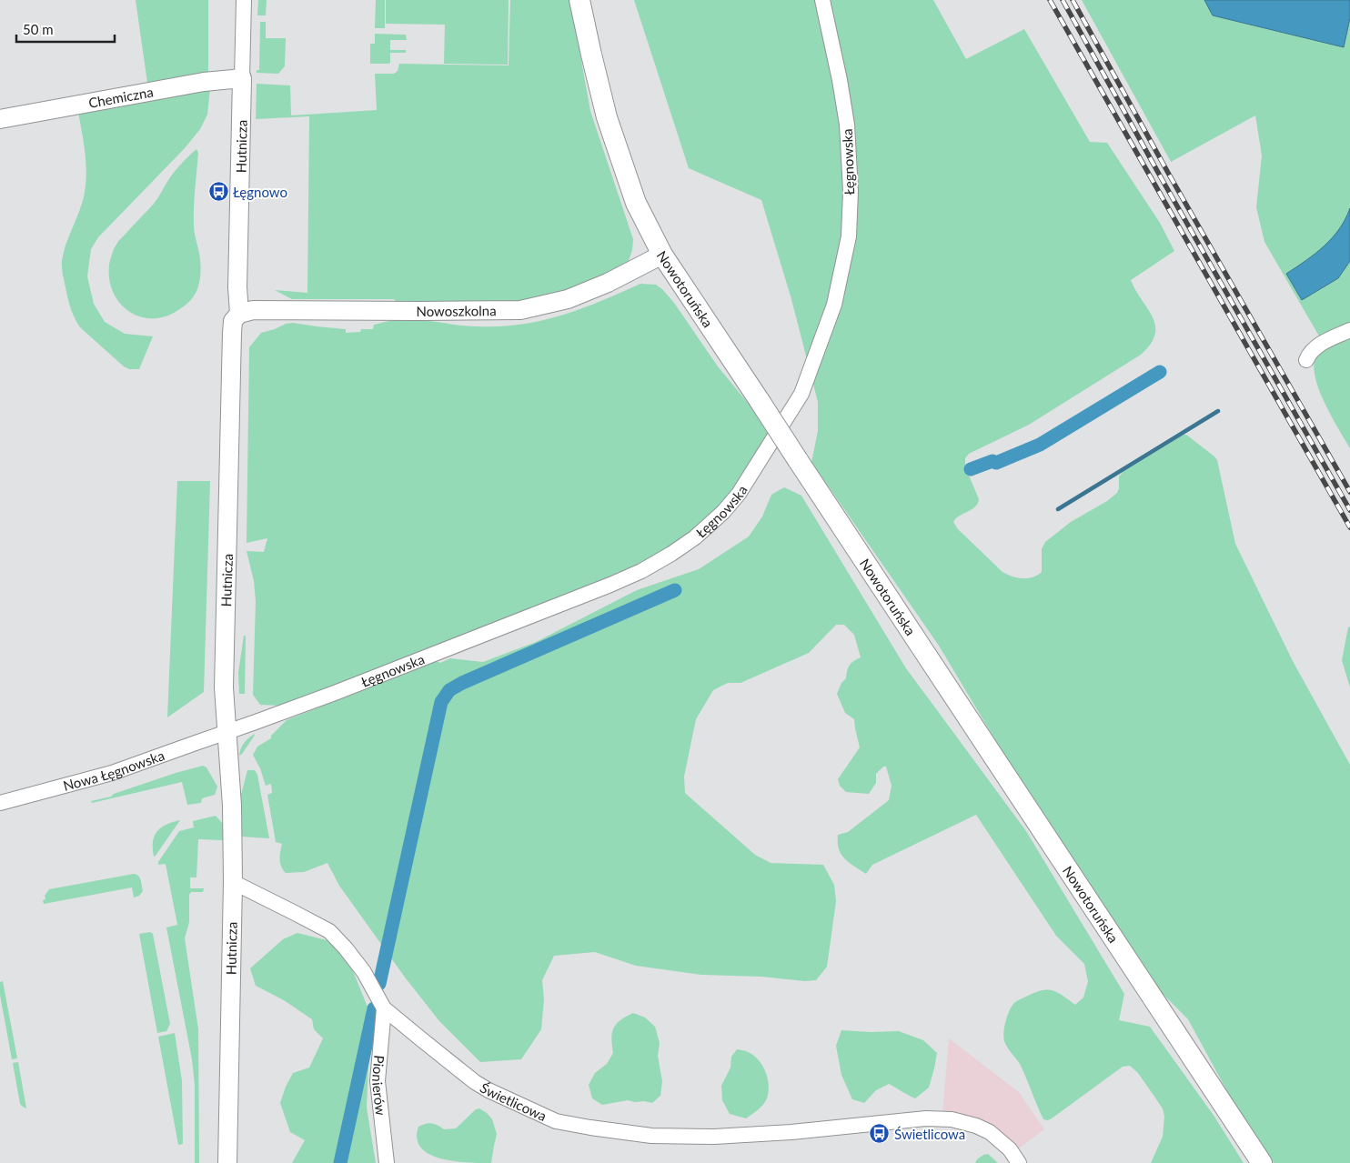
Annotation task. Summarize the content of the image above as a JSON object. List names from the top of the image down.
{
  "streets": {
    "main road": ["Nowotoruńska"],
    "street": [
      "Chemiczna",
      "Hutnicza",
      "Łęgnowska",
      "Nowoszkolna",
      "Nowa Łęgnowska",
      "Pionierów",
      "Świetlicowa"
    ]
  },
  "crossings": [
    ["Chemiczna", "Hutnicza"],
    ["Hutnicza", "Łęgnowska"],
    ["Hutnicza", "Nowoszkolna"],
    ["Hutnicza", "Nowa Łęgnowska"],
    ["Hutnicza", "Świetlicowa"],
    ["Łęgnowska", "Nowa Łęgnowska"],
    ["Nowotoruńska", "Nowoszkolna"],
    ["Pionierów", "Świetlicowa"]
  ],
  "places": {
    "bus stop": ["Łęgnowo", "Świetlicowa"]
  },
  "scale_bar": "50 m"
}
